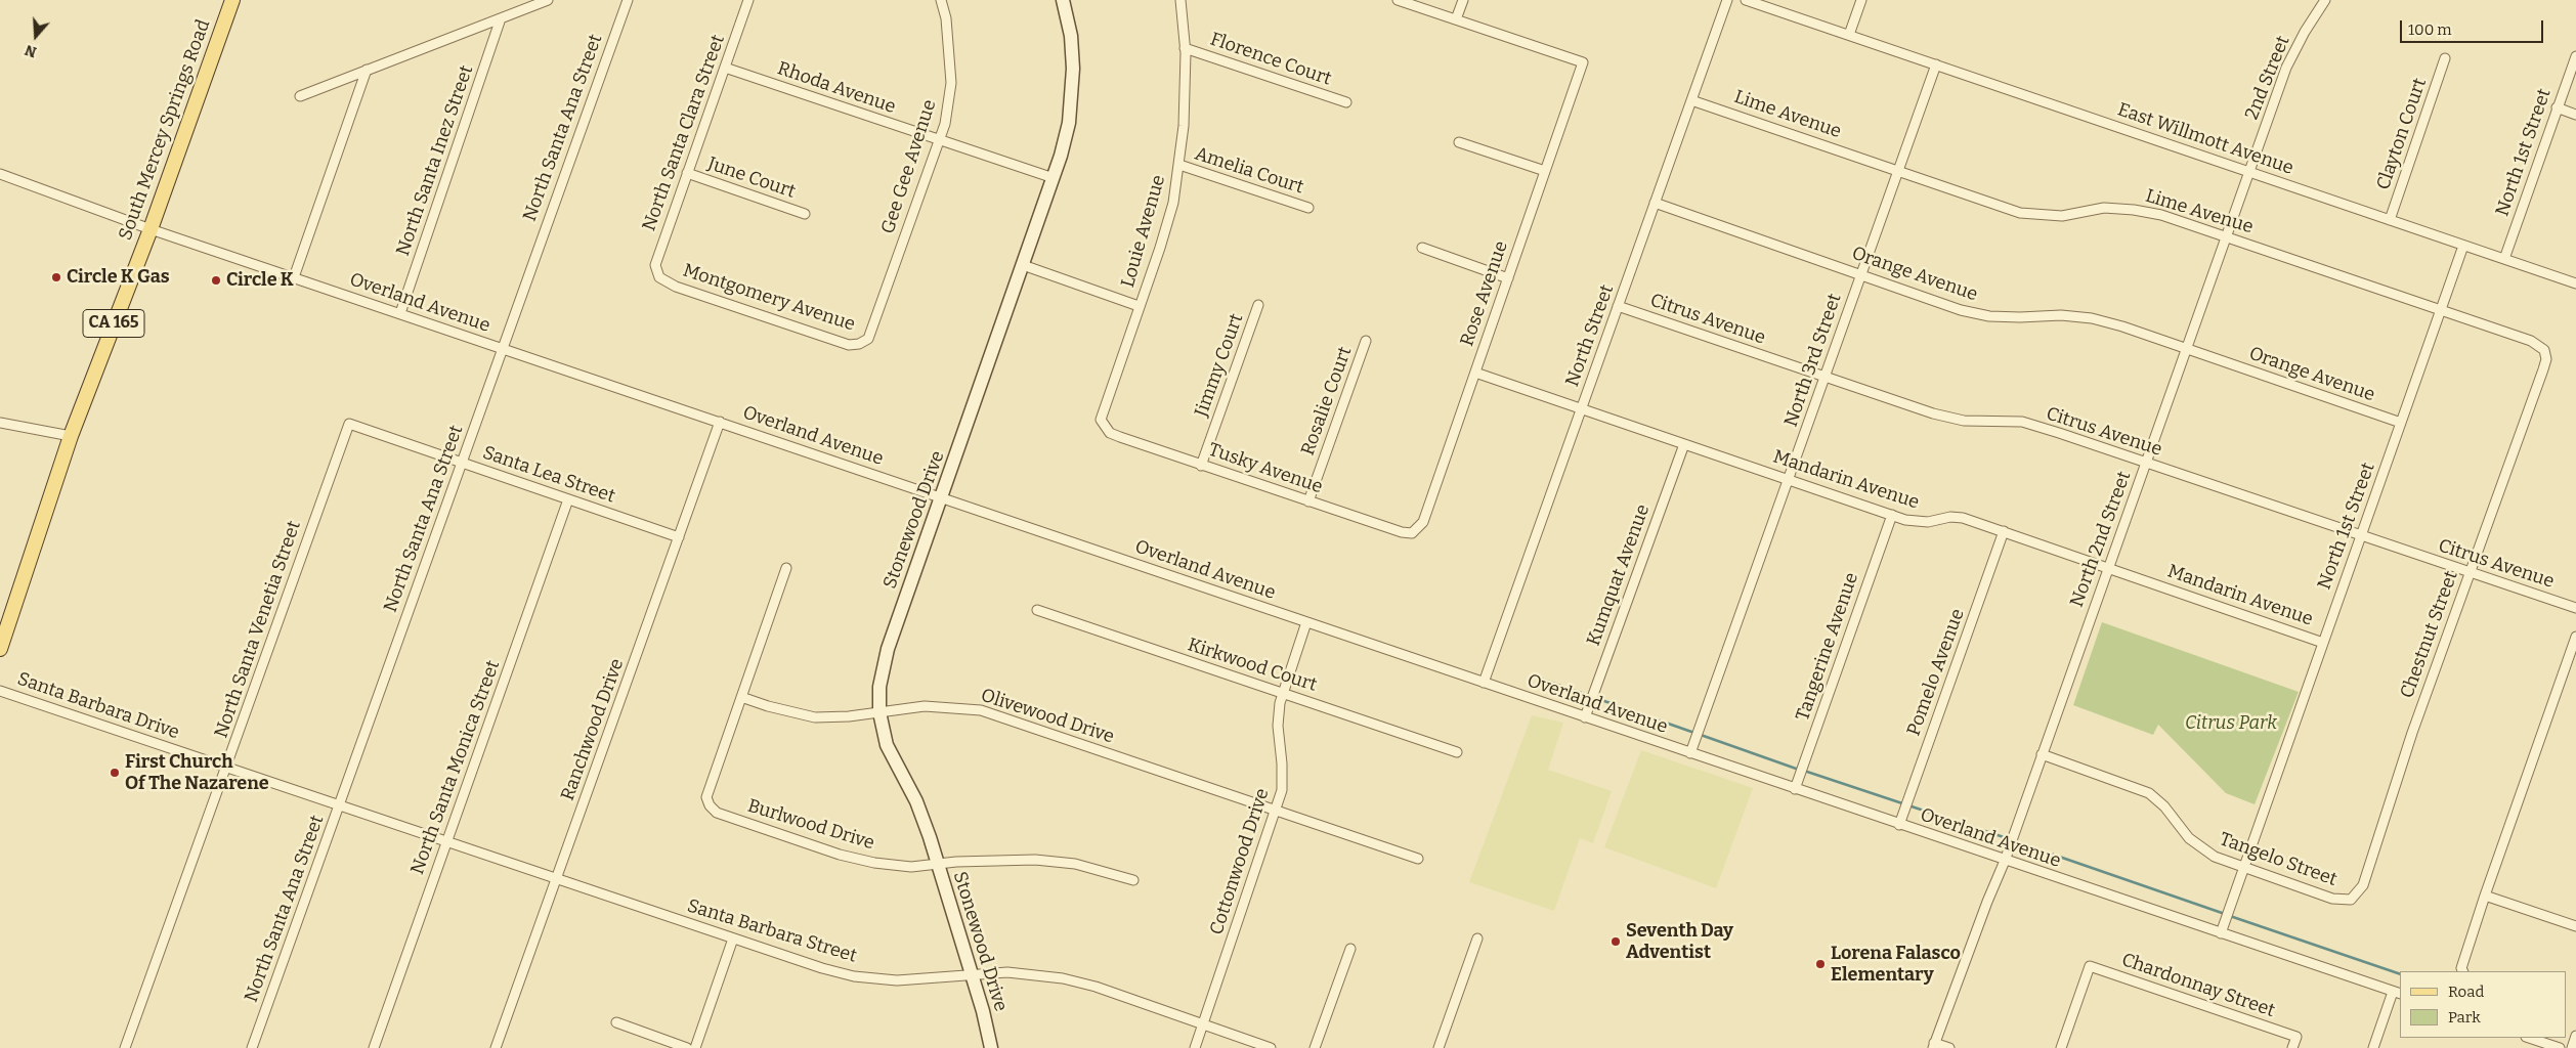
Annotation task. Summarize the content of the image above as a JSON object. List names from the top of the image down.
{
  "streets": {
    "main road": ["South Mercey Springs Road", "CA 165"],
    "street": [
      "Florence Court",
      "2nd Street",
      "Rhoda Avenue",
      "Lime Avenue",
      "North Santa Ana Street",
      "North Santa Clara Street",
      "Clayton Court",
      "East Willmott Avenue",
      "North 1st Street",
      "North Santa Inez Street",
      "Gee Gee Avenue",
      "Amelia Court",
      "June Court",
      "Louie Avenue",
      "Orange Avenue",
      "Rose Avenue",
      "Montgomery Avenue",
      "Overland Avenue",
      "Citrus Avenue",
      "North Street",
      "North 3rd Street",
      "Jimmy Court",
      "Rosalie Court",
      "Tusky Avenue",
      "Santa Lea Street",
      "Mandarin Avenue",
      "Stonewood Drive",
      "North 2nd Street",
      "Kumquat Avenue",
      "North Santa Venetia Street",
      "Chestnut Street",
      "Tangerine Avenue",
      "Kirkwood Court",
      "Pomelo Avenue",
      "Santa Barbara Drive",
      "Olivewood Drive",
      "Ranchwood Drive",
      "North Santa Monica Street",
      "Burlwood Drive",
      "Tangelo Street",
      "Cottonwood Drive",
      "Santa Barbara Street",
      "Chardonnay Street"
    ]
  },
  "crossings": [
    ["Florence Court", "Louie Avenue"],
    ["2nd Street", "East Willmott Avenue"],
    ["2nd Street", "North 2nd Street"],
    ["Rhoda Avenue", "North Santa Clara Street"],
    ["Rhoda Avenue", "Gee Gee Avenue"],
    ["Rhoda Avenue", "Stonewood Drive"],
    ["Lime Avenue", "North 1st Street"],
    ["Lime Avenue", "North Street"],
    ["Lime Avenue", "North 3rd Street"],
    ["Lime Avenue", "North 2nd Street"],
    ["Lime Avenue", "Chestnut Street"],
    ["North Santa Ana Street", "Overland Avenue"],
    ["North Santa Ana Street", "Santa Lea Street"],
    ["North Santa Ana Street", "Santa Barbara Drive"],
    ["South Mercey Springs Road", "Overland Avenue"],
    ["North Santa Clara Street", "June Court"],
    ["North Santa Clara Street", "Montgomery Avenue"],
    ["Clayton Court", "East Willmott Avenue"],
    ["East Willmott Avenue", "North 1st Street"],
    ["East Willmott Avenue", "North 3rd Street"],
    ["East Willmott Avenue", "North 2nd Street"],
    ["North 1st Street", "Orange Avenue"],
    ["North 1st Street", "Overland Avenue"],
    ["North 1st Street", "Citrus Avenue"],
    ["North 1st Street", "Mandarin Avenue"],
    ["North 1st Street", "Tangelo Street"],
    ["North Santa Inez Street", "Overland Avenue"],
    ["Gee Gee Avenue", "Montgomery Avenue"],
    ["Amelia Court", "Louie Avenue"],
    ["Louie Avenue", "Tusky Avenue"],
    ["Orange Avenue", "North Street"],
    ["Orange Avenue", "North 3rd Street"],
    ["Orange Avenue", "North 2nd Street"],
    ["Rose Avenue", "Tusky Avenue"],
    ["Rose Avenue", "Mandarin Avenue"],
    ["Overland Avenue", "North Street"],
    ["Overland Avenue", "North 3rd Street"],
    ["Overland Avenue", "Stonewood Drive"],
    ["Overland Avenue", "North 2nd Street"],
    ["Overland Avenue", "Kumquat Avenue"],
    ["Overland Avenue", "Tangerine Avenue"],
    ["Overland Avenue", "Pomelo Avenue"],
    ["Overland Avenue", "Ranchwood Drive"],
    ["Overland Avenue", "Cottonwood Drive"],
    ["Citrus Avenue", "North Street"],
    ["Citrus Avenue", "North 3rd Street"],
    ["Citrus Avenue", "North 2nd Street"],
    ["Citrus Avenue", "Chestnut Street"],
    ["North Street", "Mandarin Avenue"],
    ["North 3rd Street", "Mandarin Avenue"],
    ["Jimmy Court", "Tusky Avenue"],
    ["Rosalie Court", "Tusky Avenue"],
    ["Santa Lea Street", "North Santa Venetia Street"],
    ["Santa Lea Street", "Ranchwood Drive"],
    ["Santa Lea Street", "North Santa Monica Street"],
    ["Mandarin Avenue", "North 2nd Street"],
    ["Mandarin Avenue", "Kumquat Avenue"],
    ["Mandarin Avenue", "Tangerine Avenue"],
    ["Mandarin Avenue", "Pomelo Avenue"],
    ["Stonewood Drive", "Olivewood Drive"],
    ["Stonewood Drive", "Burlwood Drive"],
    ["Stonewood Drive", "Santa Barbara Street"],
    ["North 2nd Street", "Tangelo Street"],
    ["North Santa Venetia Street", "Santa Barbara Drive"],
    ["Chestnut Street", "Tangelo Street"],
    ["Kirkwood Court", "Cottonwood Drive"],
    ["Santa Barbara Drive", "North Santa Monica Street"],
    ["Santa Barbara Drive", "Santa Barbara Street"],
    ["Olivewood Drive", "Burlwood Drive"],
    ["Olivewood Drive", "Cottonwood Drive"],
    ["Ranchwood Drive", "Santa Barbara Street"],
    ["North Santa Monica Street", "Santa Barbara Street"],
    ["Cottonwood Drive", "Santa Barbara Street"]
  ],
  "parks": ["Citrus Park"],
  "places": [
    "Circle K Gas",
    "Circle K",
    "First Church Of The Nazarene",
    "Seventh Day Adventist",
    "Lorena Falasco Elementary"
  ],
  "legend": ["Road", "Park"],
  "scale_bar": "100 m",
  "north": "bottom"
}
